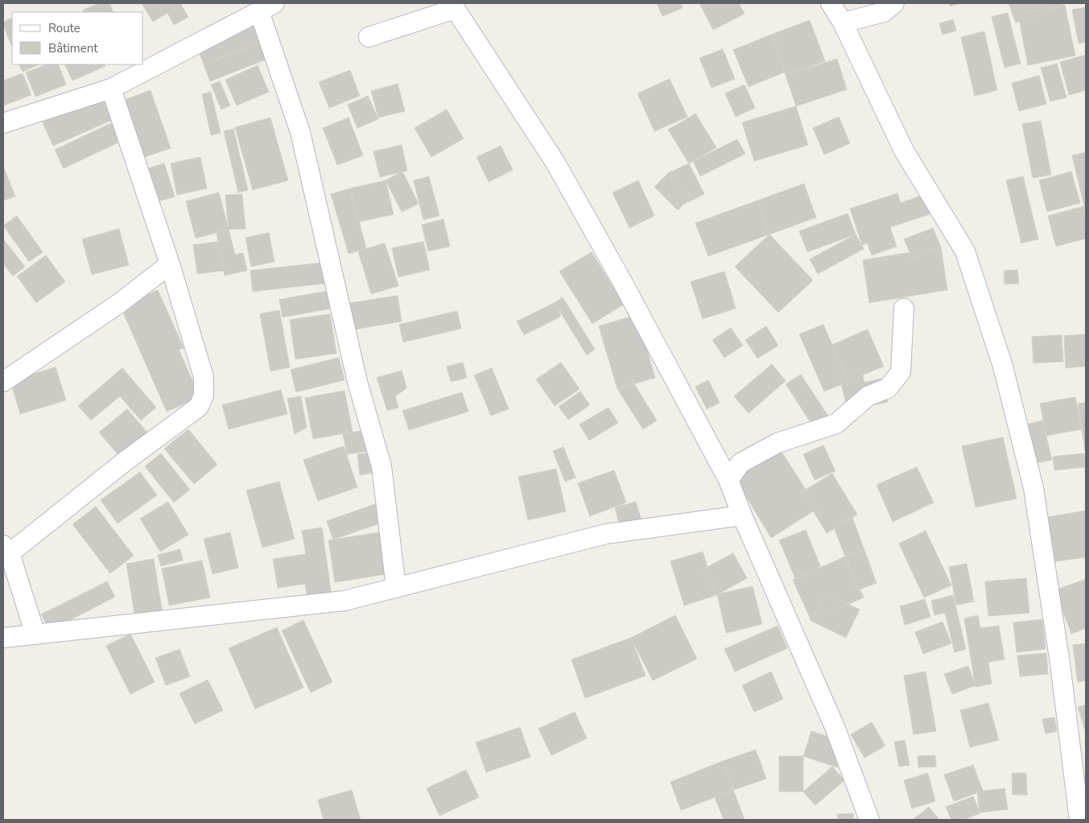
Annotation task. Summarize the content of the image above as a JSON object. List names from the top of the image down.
{
  "legend": ["Route", "Bâtiment"]
}
